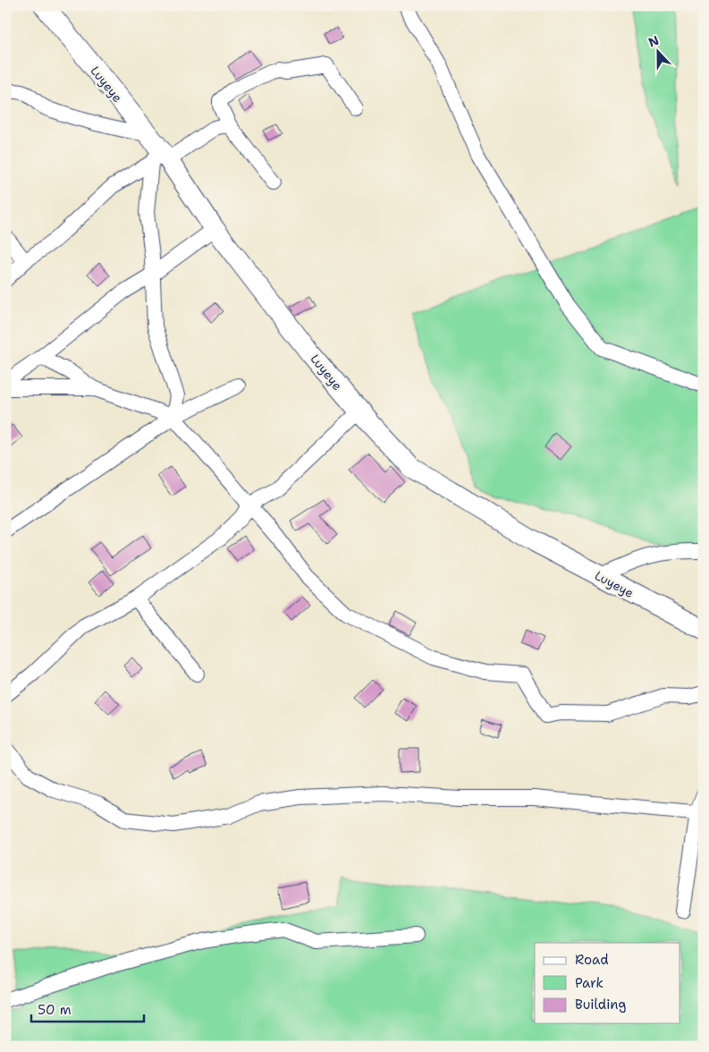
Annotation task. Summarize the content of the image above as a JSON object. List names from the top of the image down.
{
  "streets": {
    "street": ["Luyeye"]
  },
  "legend": ["Road", "Park", "Building"],
  "scale_bar": "50 m",
  "north": "top"
}
